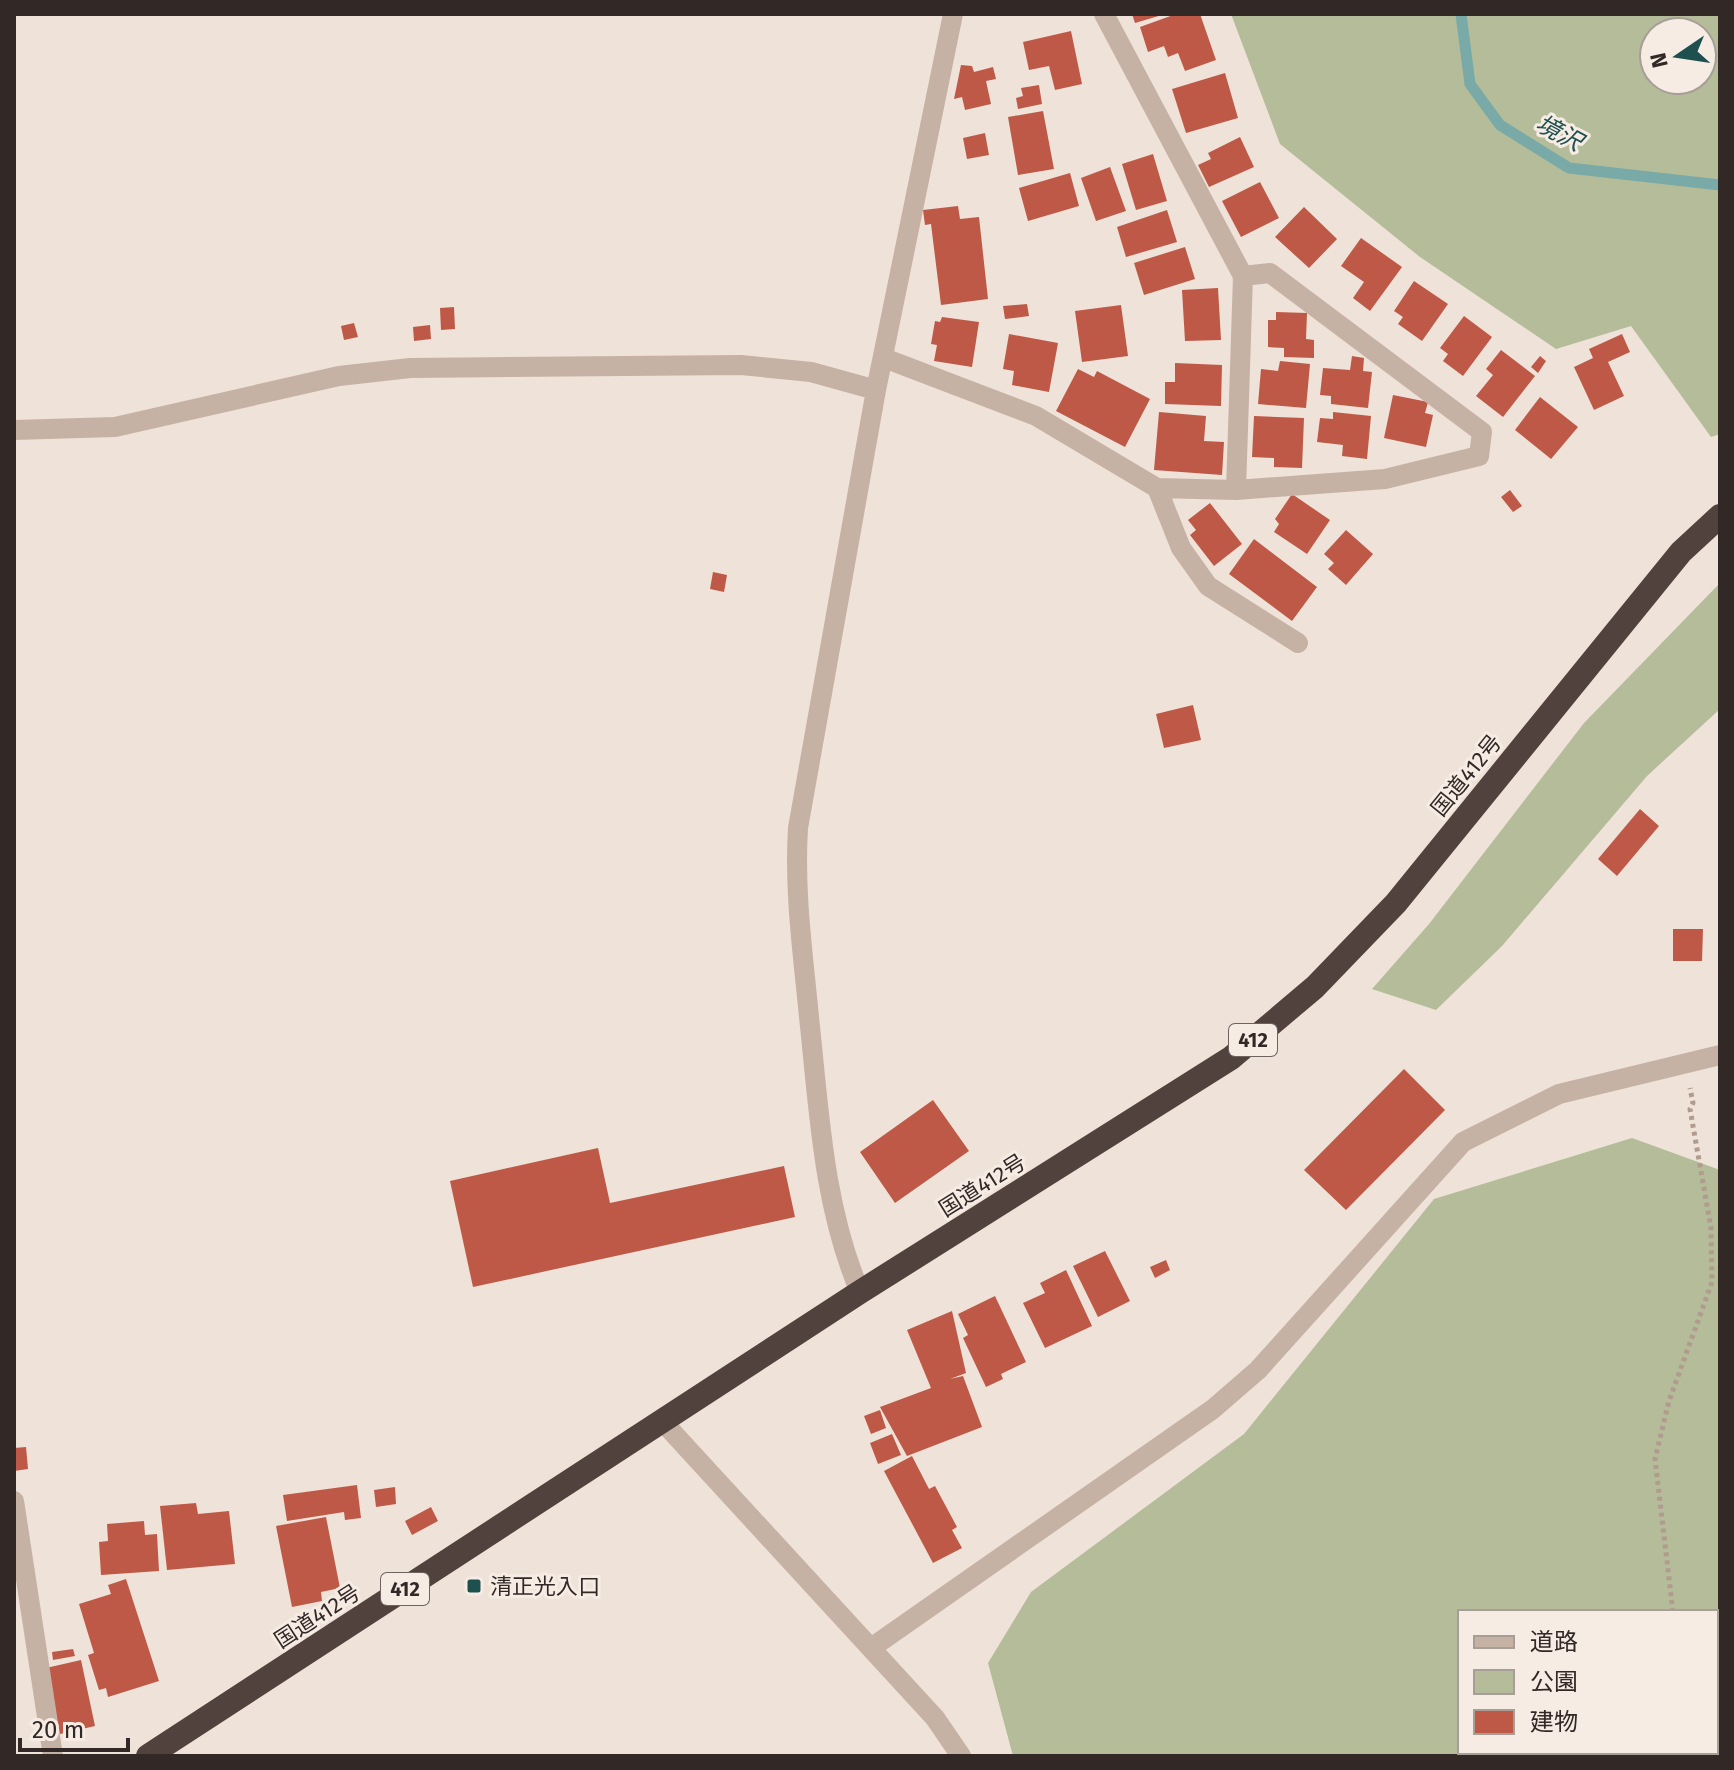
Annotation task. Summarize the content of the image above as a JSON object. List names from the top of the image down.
{
  "streets": {
    "highway": ["国道412号", "412"]
  },
  "water": ["境沢"],
  "places": {
    "transit": ["清正光入口"]
  },
  "legend": ["道路", "公園", "建物"],
  "scale_bar": "20 m",
  "north": "left"
}
